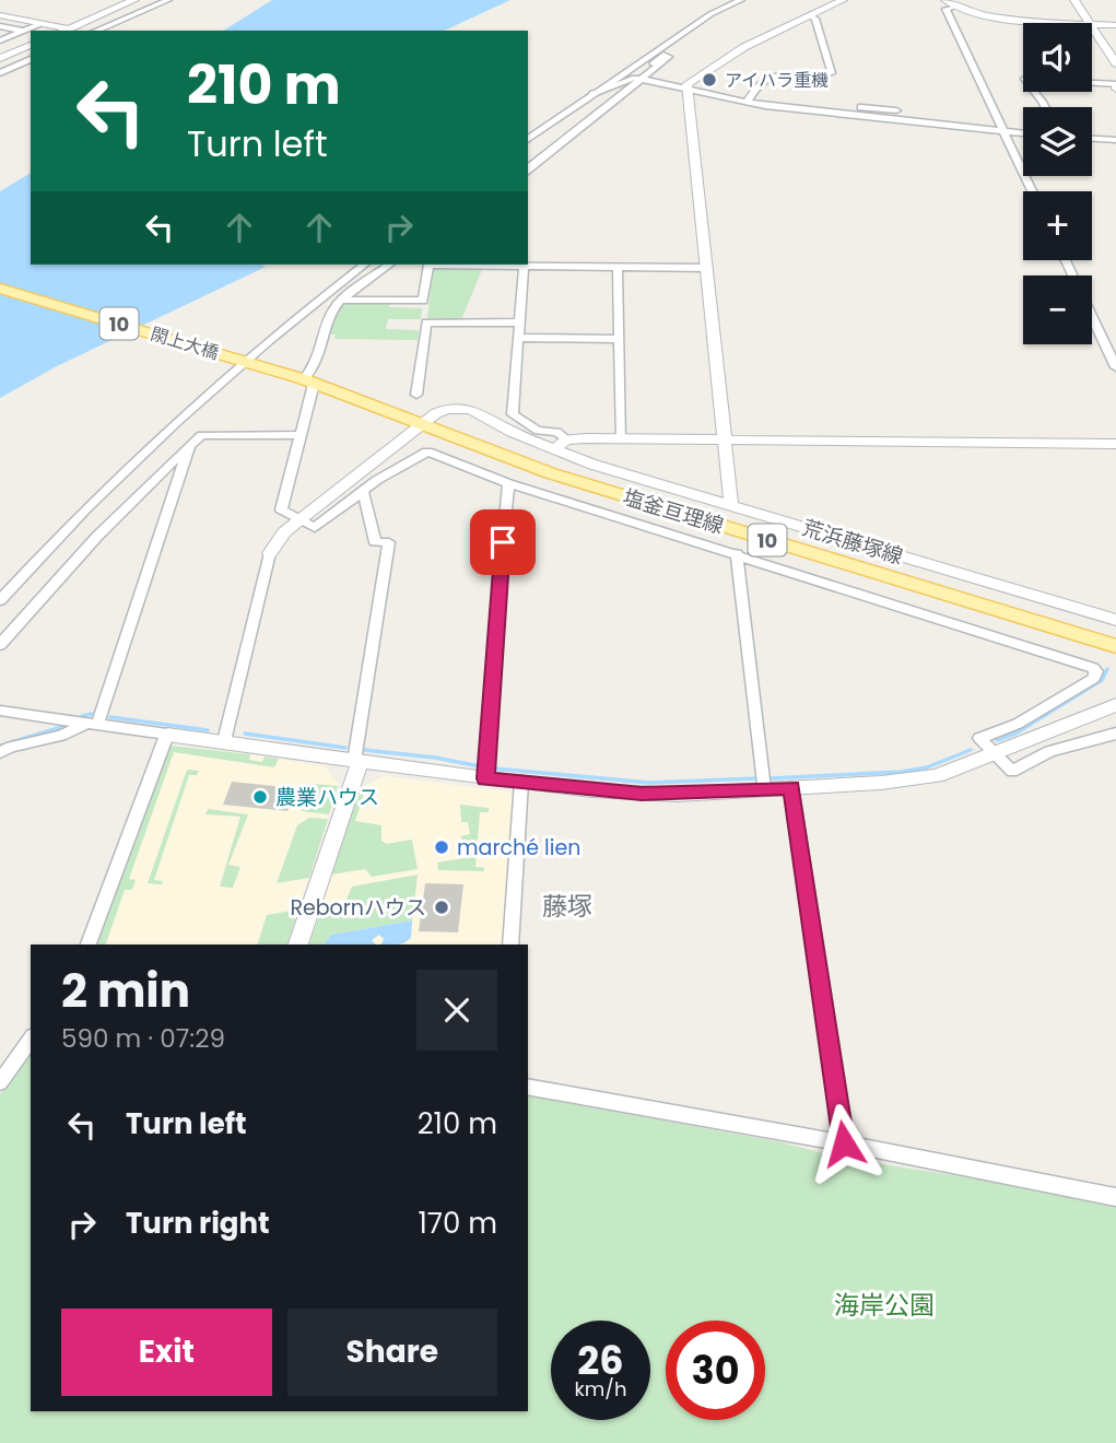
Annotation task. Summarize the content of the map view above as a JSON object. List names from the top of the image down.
{
  "streets": {
    "main road": ["10", "閖上大橋", "塩釜亘理線"],
    "street": ["荒浜藤塚線"]
  },
  "crossings": [
    ["閖上大橋", "塩釜亘理線"],
    ["塩釜亘理線", "荒浜藤塚線"]
  ],
  "districts": ["藤塚"],
  "parks": ["海岸公園"],
  "places": [
    "アイハラ重機",
    "農業ハウス",
    "marché lien",
    "Rebornハウス"
  ],
  "page": {
    "map_buttons": ["+", "−"],
    "turn": ["210 m", "Turn left"],
    "heading": ["2 min", "590 m · 07:29"],
    "list": [
      {
        "name": "Turn left",
        "value": "210 m"
      },
      {
        "name": "Turn right",
        "value": "170 m"
      }
    ],
    "buttons": ["Exit", "Share"],
    "speed": "26 km/h",
    "limit": "30"
  }
}
